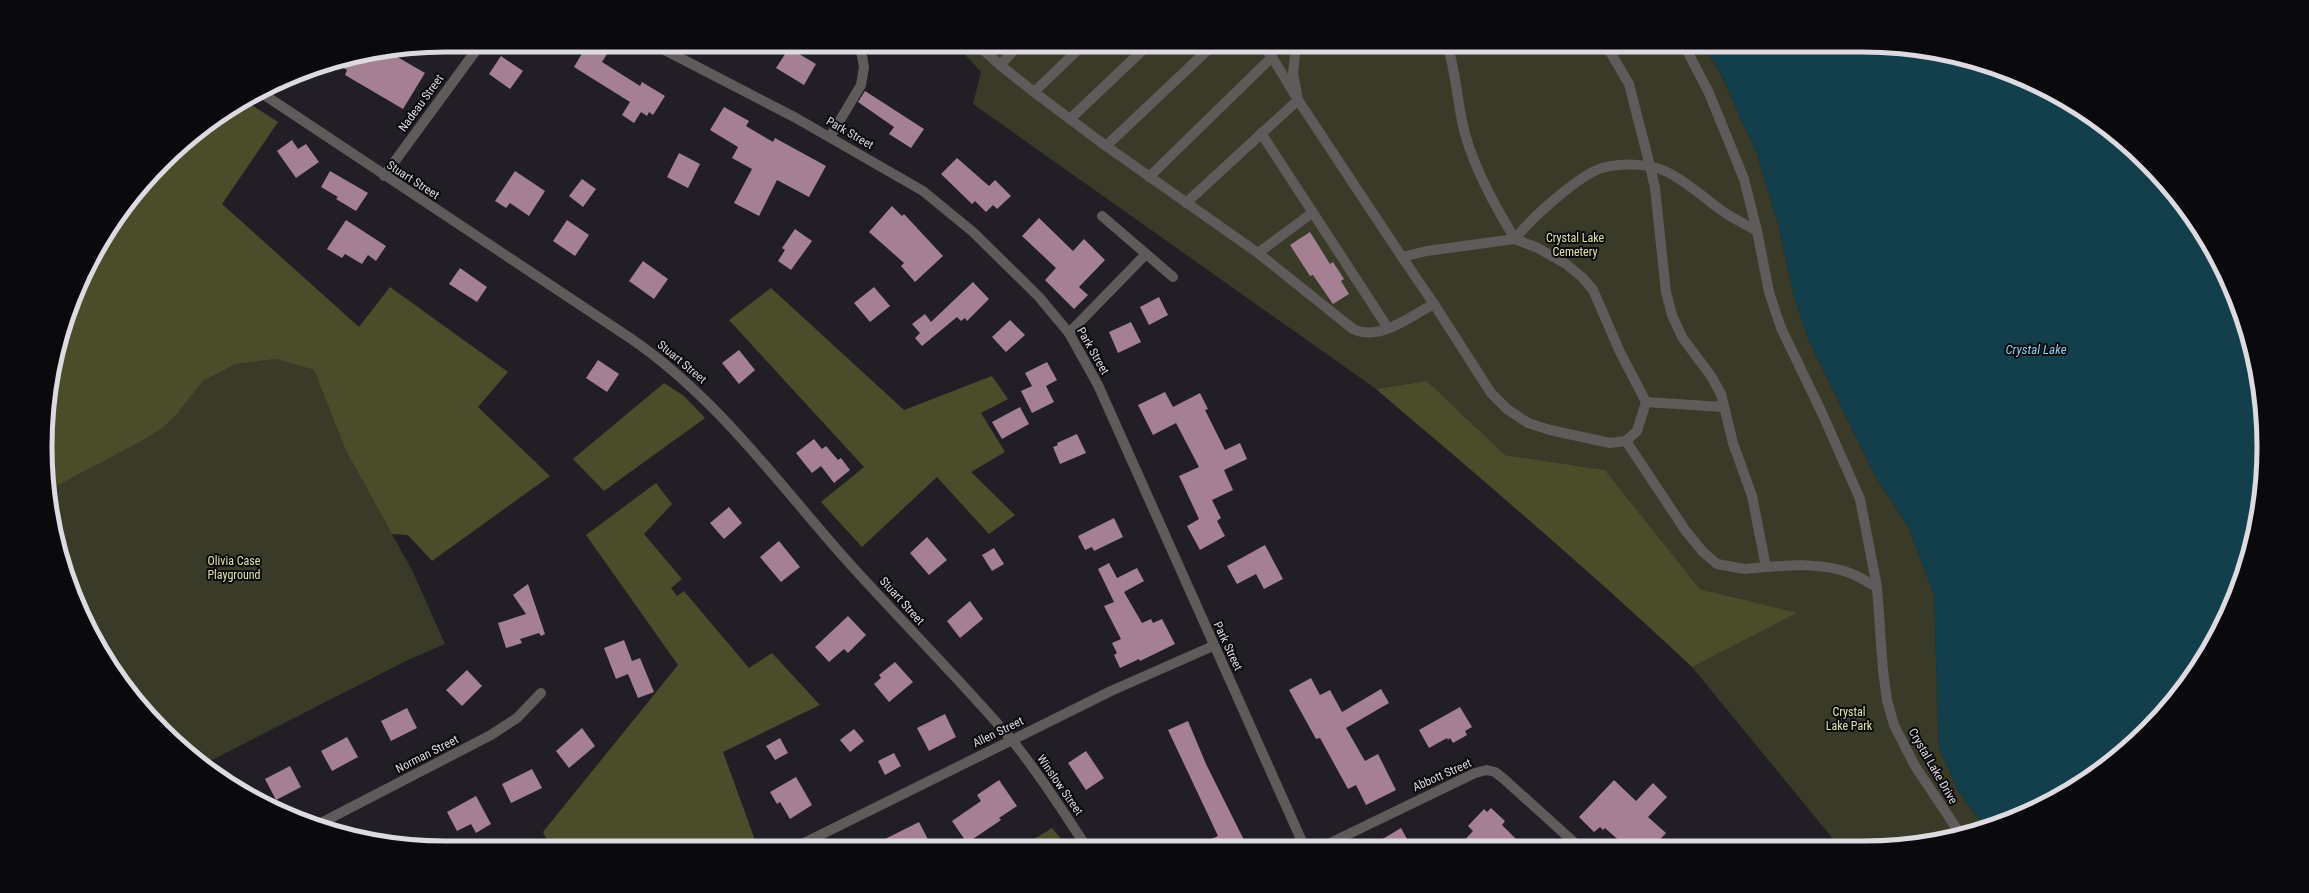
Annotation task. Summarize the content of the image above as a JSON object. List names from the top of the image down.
{
  "streets": {
    "street": [
      "Nadeau Street",
      "Park Street",
      "Stuart Street",
      "Allen Street",
      "Norman Street",
      "Crystal Lake Drive",
      "Abbott Street",
      "Winslow Street"
    ]
  },
  "crossings": [
    ["Nadeau Street", "Stuart Street"],
    ["Park Street", "Allen Street"],
    ["Stuart Street", "Allen Street"],
    ["Stuart Street", "Winslow Street"],
    ["Allen Street", "Winslow Street"]
  ],
  "water": ["Crystal Lake"],
  "parks": ["Crystal Lake Cemetery", "Olivia Case Playground", "Crystal Lake Park"]
}
